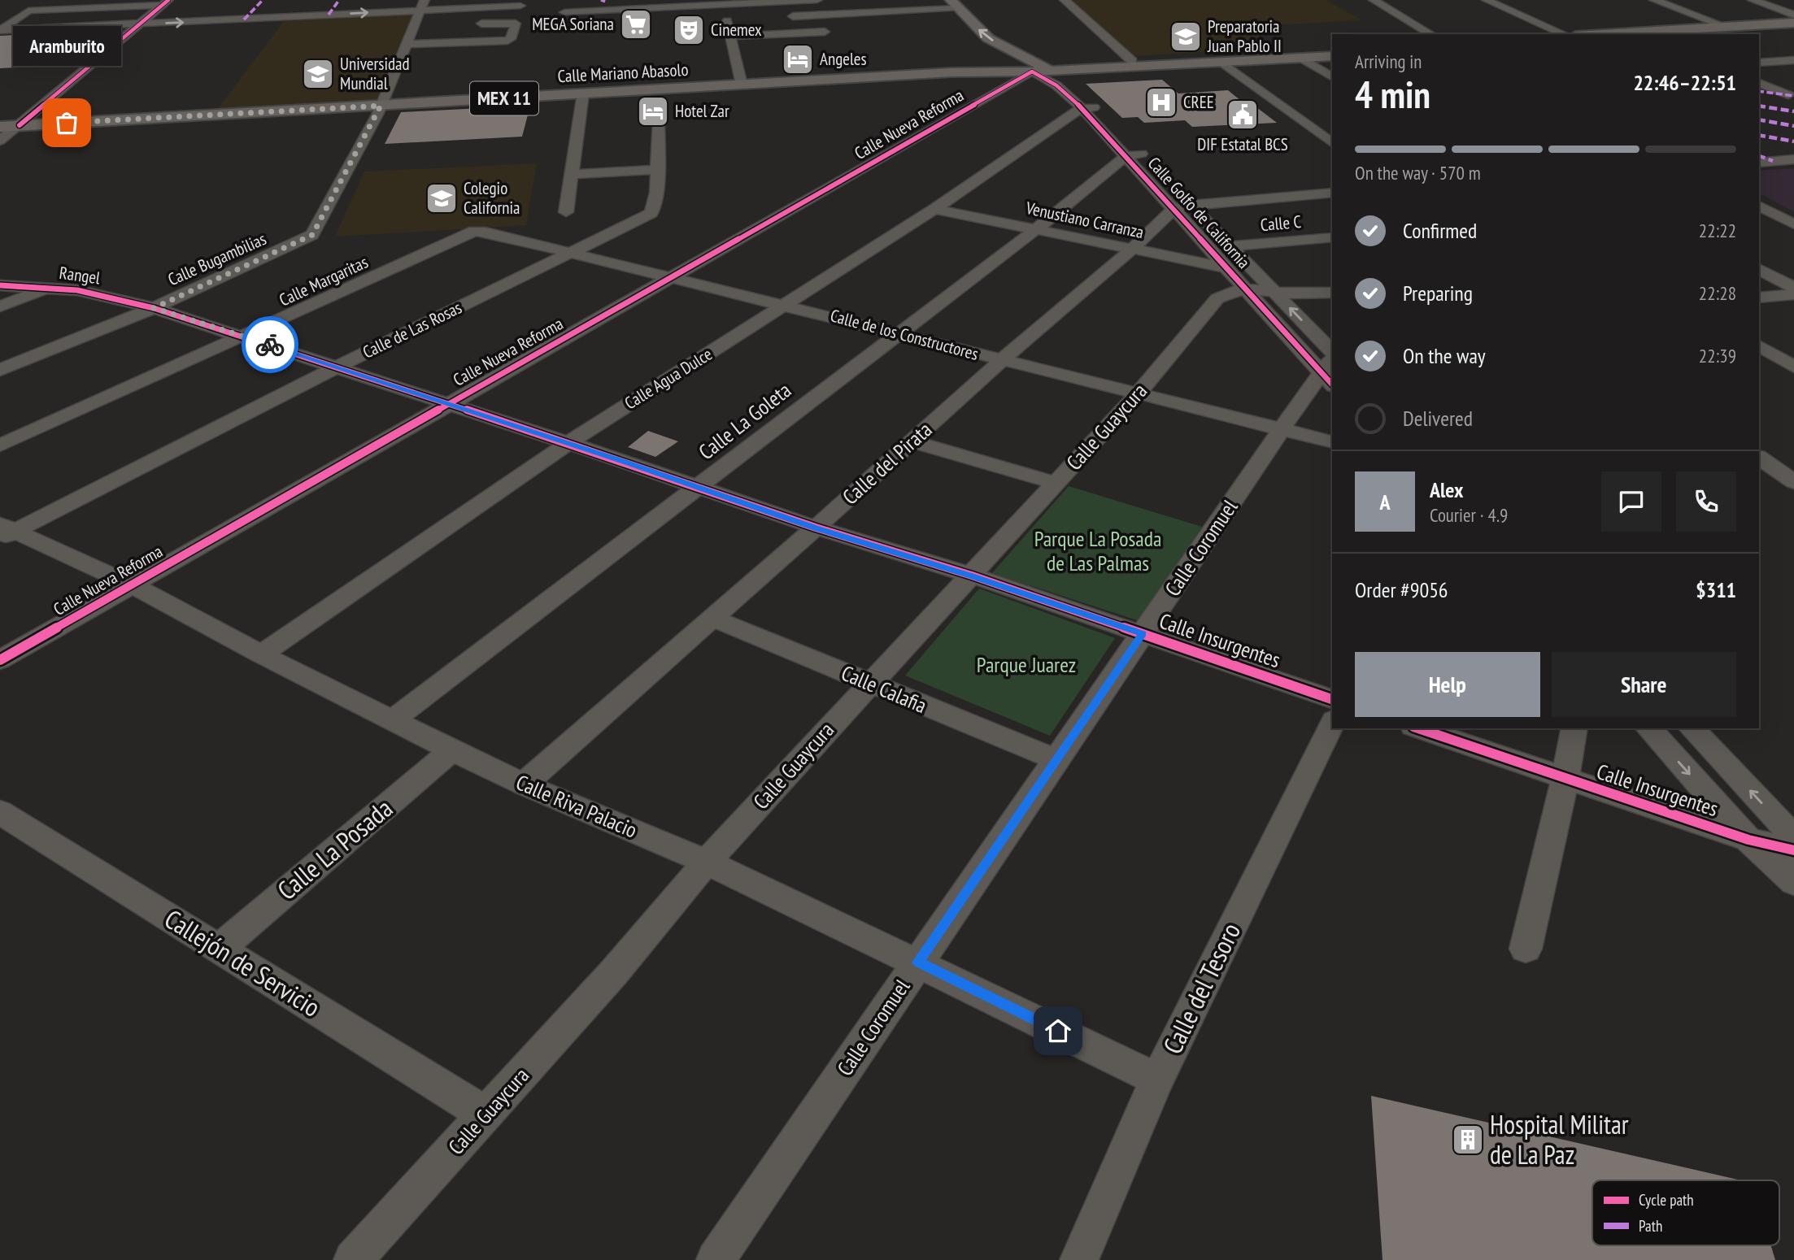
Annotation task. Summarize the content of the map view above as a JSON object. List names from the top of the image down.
{
  "streets": {
    "main road": ["Calle Mariano Abasolo", "MEX 11"],
    "street": [
      "Calle Nueva Reforma",
      "Calle Golfo de California",
      "Venustiano Carranza",
      "Calle C",
      "Calle Bugambilias",
      "Rangel",
      "Calle Margaritas",
      "Calle de Las Rosas",
      "Calle de los Constructores",
      "Calle Agua Dulce",
      "Calle La Goleta",
      "Calle Guaycura",
      "Calle del Pirata",
      "Calle Coromuel",
      "Calle Insurgentes",
      "Calle Calafia",
      "Calle Riva Palacio",
      "Calle La Posada",
      "Callejón de Servicio",
      "Calle del Tesoro"
    ]
  },
  "crossings": [
    ["Calle Mariano Abasolo", "MEX 11"],
    ["Calle Mariano Abasolo", "Calle Nueva Reforma"],
    ["Calle Mariano Abasolo", "Calle Golfo de California"],
    ["Calle Mariano Abasolo", "Calle Bugambilias"],
    ["MEX 11", "Calle Nueva Reforma"],
    ["MEX 11", "Calle Golfo de California"],
    ["Calle Nueva Reforma", "Calle Golfo de California"],
    ["Calle Nueva Reforma", "Calle de los Constructores"],
    ["Calle Nueva Reforma", "Calle Insurgentes"],
    ["Calle Nueva Reforma", "Calle Riva Palacio"],
    ["Calle Golfo de California", "Venustiano Carranza"],
    ["Calle Golfo de California", "Calle C"],
    ["Calle Golfo de California", "Calle Agua Dulce"],
    ["Calle Golfo de California", "Calle La Goleta"],
    ["Calle Golfo de California", "Calle Guaycura"],
    ["Calle Golfo de California", "Calle del Pirata"],
    ["Calle Golfo de California", "Calle Coromuel"],
    ["Venustiano Carranza", "Calle Agua Dulce"],
    ["Venustiano Carranza", "Calle La Goleta"],
    ["Venustiano Carranza", "Calle del Pirata"],
    ["Calle Bugambilias", "Rangel"],
    ["Calle Bugambilias", "Calle Insurgentes"],
    ["Rangel", "Calle Insurgentes"],
    ["Calle Margaritas", "Calle de los Constructores"],
    ["Calle Margaritas", "Calle Insurgentes"],
    ["Calle de Las Rosas", "Calle de los Constructores"],
    ["Calle de Las Rosas", "Calle Insurgentes"],
    ["Calle de Las Rosas", "Calle Riva Palacio"],
    ["Calle de los Constructores", "Calle Agua Dulce"],
    ["Calle de los Constructores", "Calle La Goleta"],
    ["Calle de los Constructores", "Calle Guaycura"],
    ["Calle de los Constructores", "Calle del Pirata"],
    ["Calle de los Constructores", "Calle Coromuel"],
    ["Calle Agua Dulce", "Calle Insurgentes"],
    ["Calle Agua Dulce", "Calle Riva Palacio"],
    ["Calle La Goleta", "Calle Insurgentes"],
    ["Calle La Goleta", "Calle Riva Palacio"],
    ["Calle Guaycura", "Calle Insurgentes"],
    ["Calle Guaycura", "Calle Calafia"],
    ["Calle Guaycura", "Calle Riva Palacio"],
    ["Calle Guaycura", "Callejón de Servicio"],
    ["Calle del Pirata", "Calle Insurgentes"],
    ["Calle del Pirata", "Calle Calafia"],
    ["Calle del Pirata", "Calle Riva Palacio"],
    ["Calle Coromuel", "Calle Insurgentes"],
    ["Calle Coromuel", "Calle Calafia"],
    ["Calle Coromuel", "Calle Riva Palacio"],
    ["Calle Riva Palacio", "Calle La Posada"],
    ["Calle Riva Palacio", "Calle del Tesoro"],
    ["Calle La Posada", "Callejón de Servicio"]
  ],
  "parks": ["Parque La Posada de Las Palmas", "Parque Juarez"],
  "places": {
    "supermarket": ["MEGA Soriana"],
    "theatre": ["Cinemex"],
    "school or university": ["Preparatoria Juan Pablo II", "Universidad Mundial", "Colegio California"],
    "hotel": ["Angeles", "Hotel Zar"],
    "hospital": ["CREE"],
    "public building": ["DIF Estatal BCS"],
    "other": ["Aramburito"],
    "building": ["Hospital Militar de La Paz"]
  },
  "legend": ["Cycle path", "Path"],
  "page": {
    "bubble": "Aramburito",
    "heading": ["4 min", "Arriving in", "22:46–22:51"],
    "panel": [
      "Alex",
      "Courier · 4.9",
      "Order #9056",
      "$311"
    ],
    "bar": "On the way · 570 m",
    "list": [
      ["Confirmed", "22:22"],
      ["Preparing", "22:28"],
      ["On the way", "22:39"],
      "Delivered"
    ],
    "round": "A",
    "buttons": ["Help", "Share"]
  }
}
